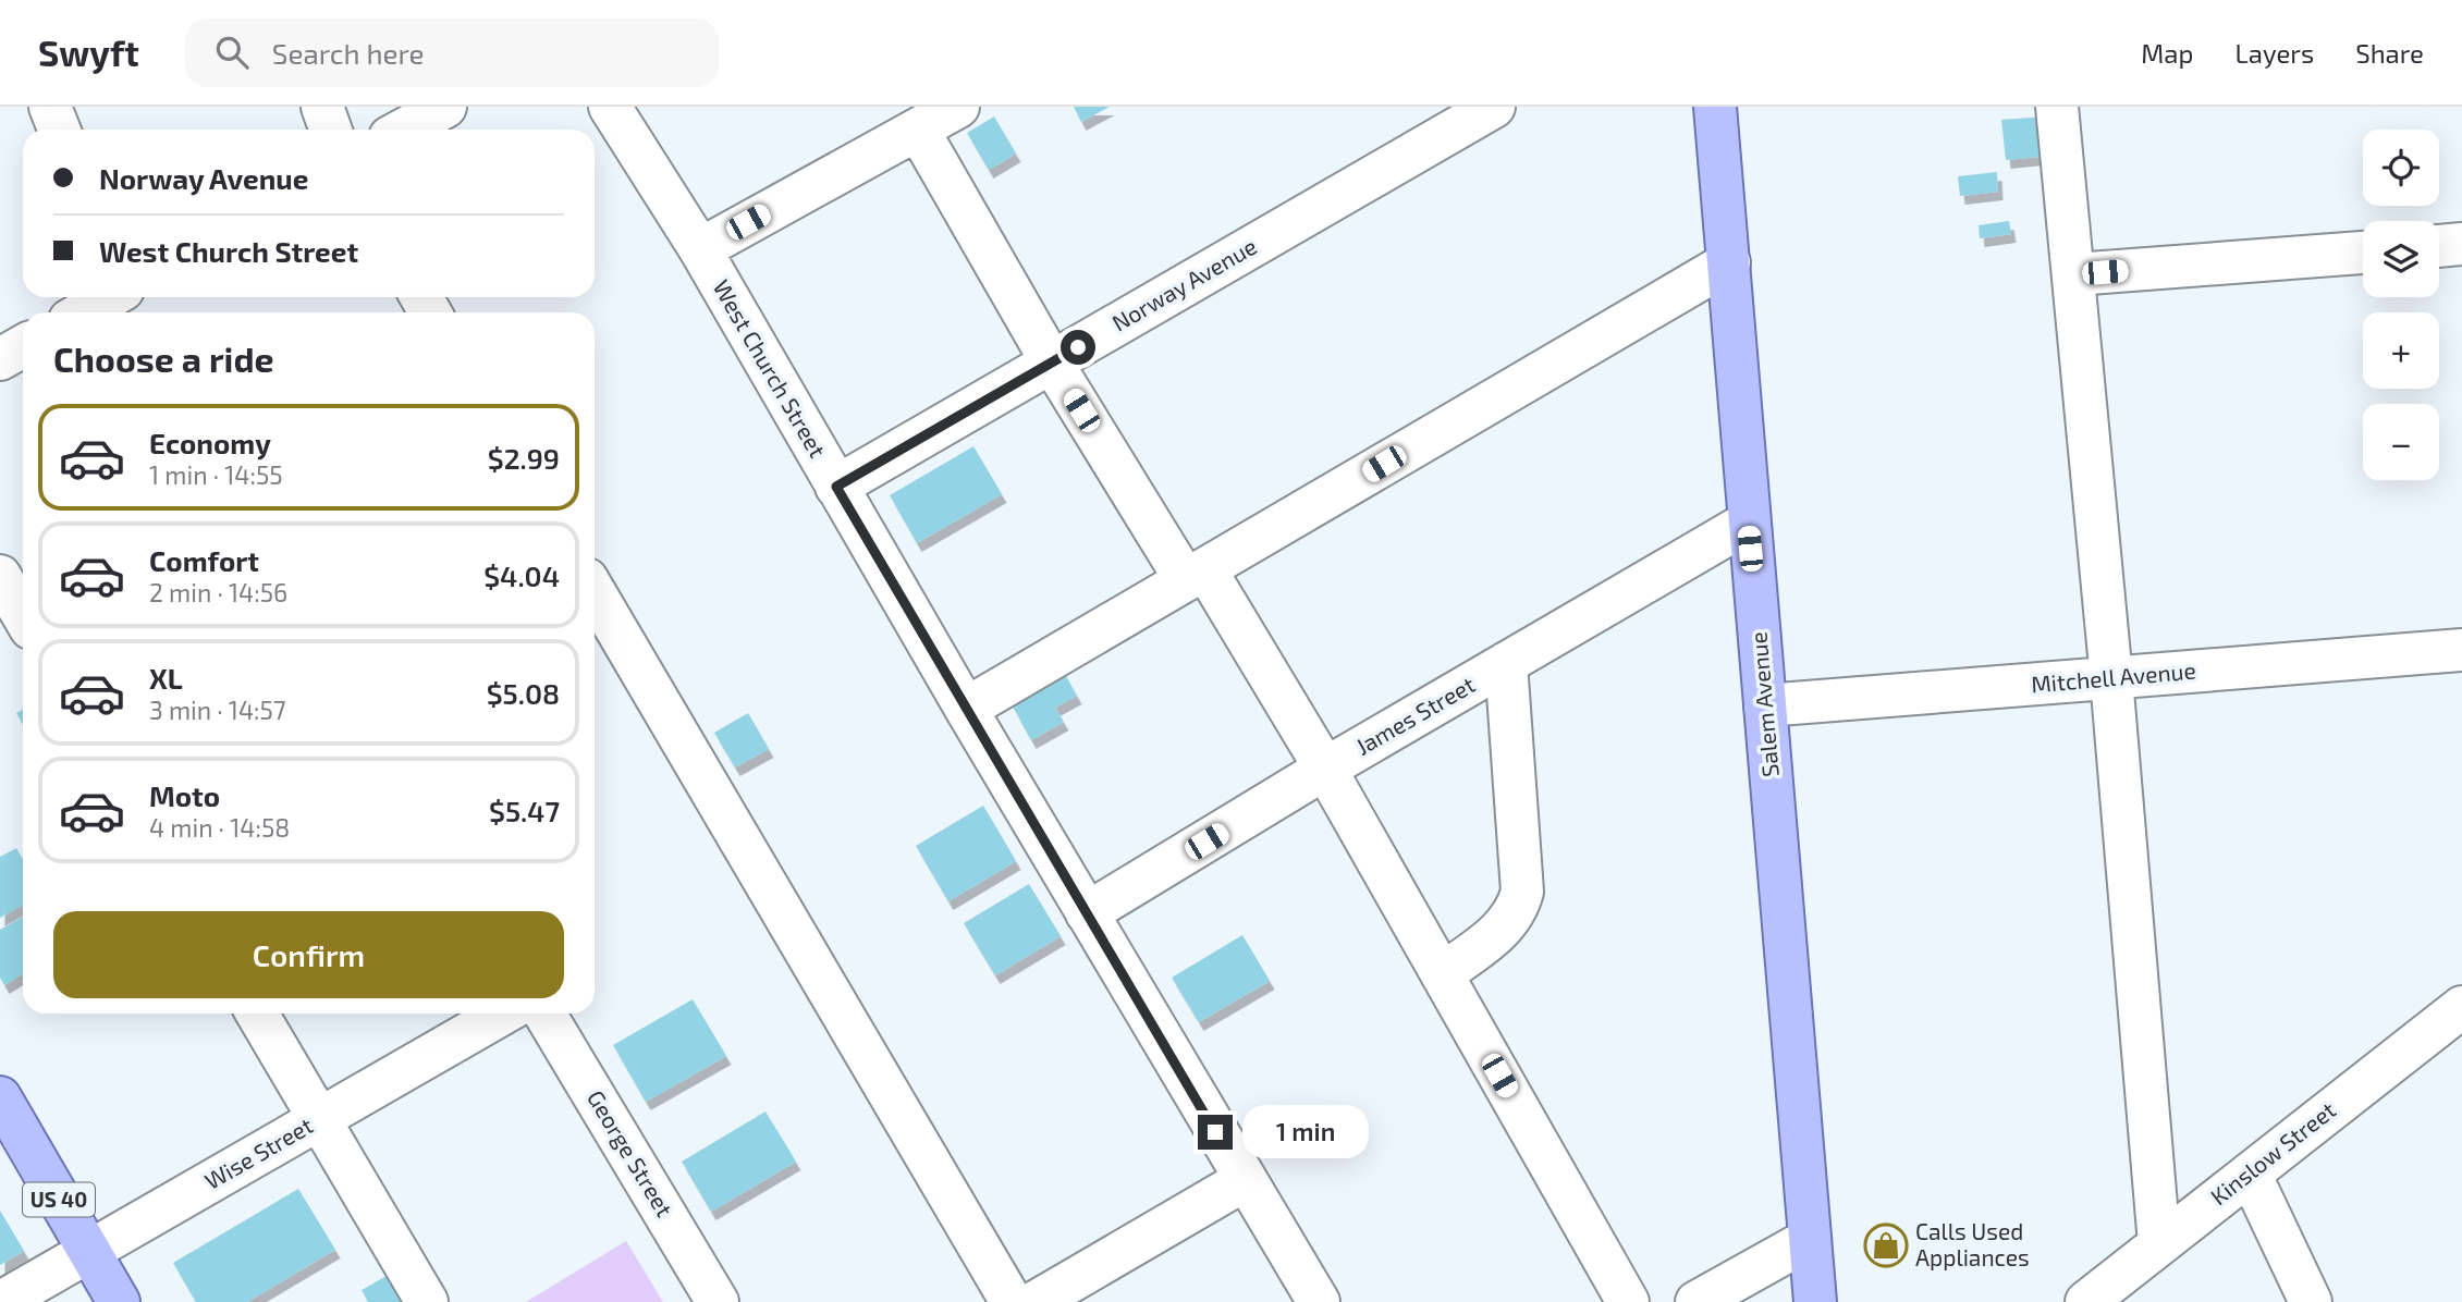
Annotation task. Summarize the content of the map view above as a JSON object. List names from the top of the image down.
{
  "streets": {
    "main road": ["Salem Avenue", "US 40"],
    "street": [
      "Norway Avenue",
      "West Church Street",
      "Mitchell Avenue",
      "James Street",
      "Wise Street",
      "George Street",
      "Kinslow Street"
    ]
  },
  "crossings": [
    ["Norway Avenue", "West Church Street"],
    ["West Church Street", "James Street"],
    ["Mitchell Avenue", "Salem Avenue"],
    ["Salem Avenue", "James Street"],
    ["Wise Street", "US 40"]
  ],
  "places": {
    "shop": ["Calls Used Appliances"]
  },
  "page": {
    "header": "Swyft",
    "search": "Search here",
    "nav": ["Map", "Layers", "Share"],
    "map_buttons": ["+", "−"],
    "banner": ["Norway Avenue", "West Church Street"],
    "heading": "Choose a ride",
    "list": [
      {
        "name": "Economy",
        "note": "1 min · 14:55",
        "value": "$2.99"
      },
      {
        "name": "Comfort",
        "note": "2 min · 14:56",
        "value": "$4.04"
      },
      {
        "name": "XL",
        "note": "3 min · 14:57",
        "value": "$5.08"
      },
      {
        "name": "Moto",
        "note": "4 min · 14:58",
        "value": "$5.47"
      }
    ],
    "buttons": "Confirm",
    "bubble": "1 min"
  }
}
